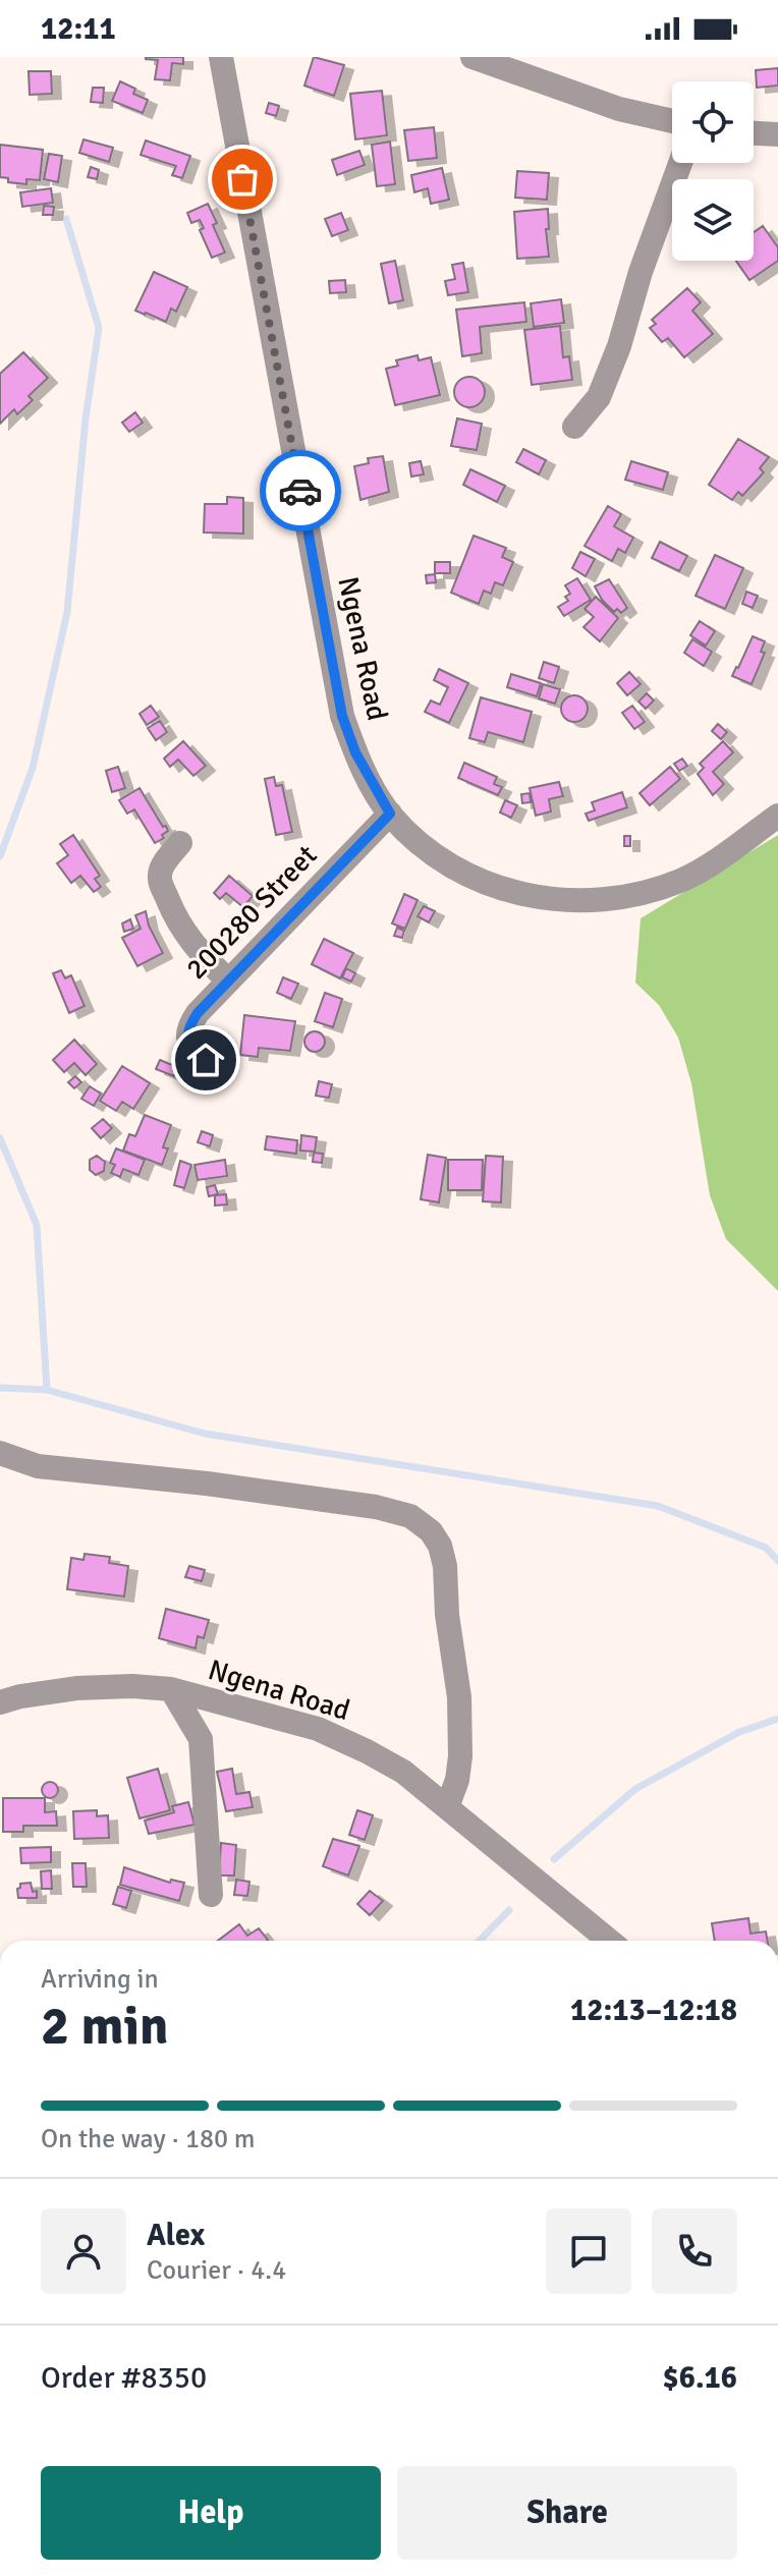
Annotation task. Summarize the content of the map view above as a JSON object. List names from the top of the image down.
{
  "streets": {
    "street": ["Ngena Road", "200280 Street"]
  },
  "crossings": [
    ["Ngena Road", "200280 Street"]
  ],
  "page": {
    "status": "12:11",
    "heading": ["2 min", "Arriving in", "12:13–12:18"],
    "panel": [
      "Alex",
      "Courier · 4.4",
      "Order #8350",
      "$6.16"
    ],
    "bar": "On the way · 180 m",
    "buttons": ["Help", "Share"]
  }
}
